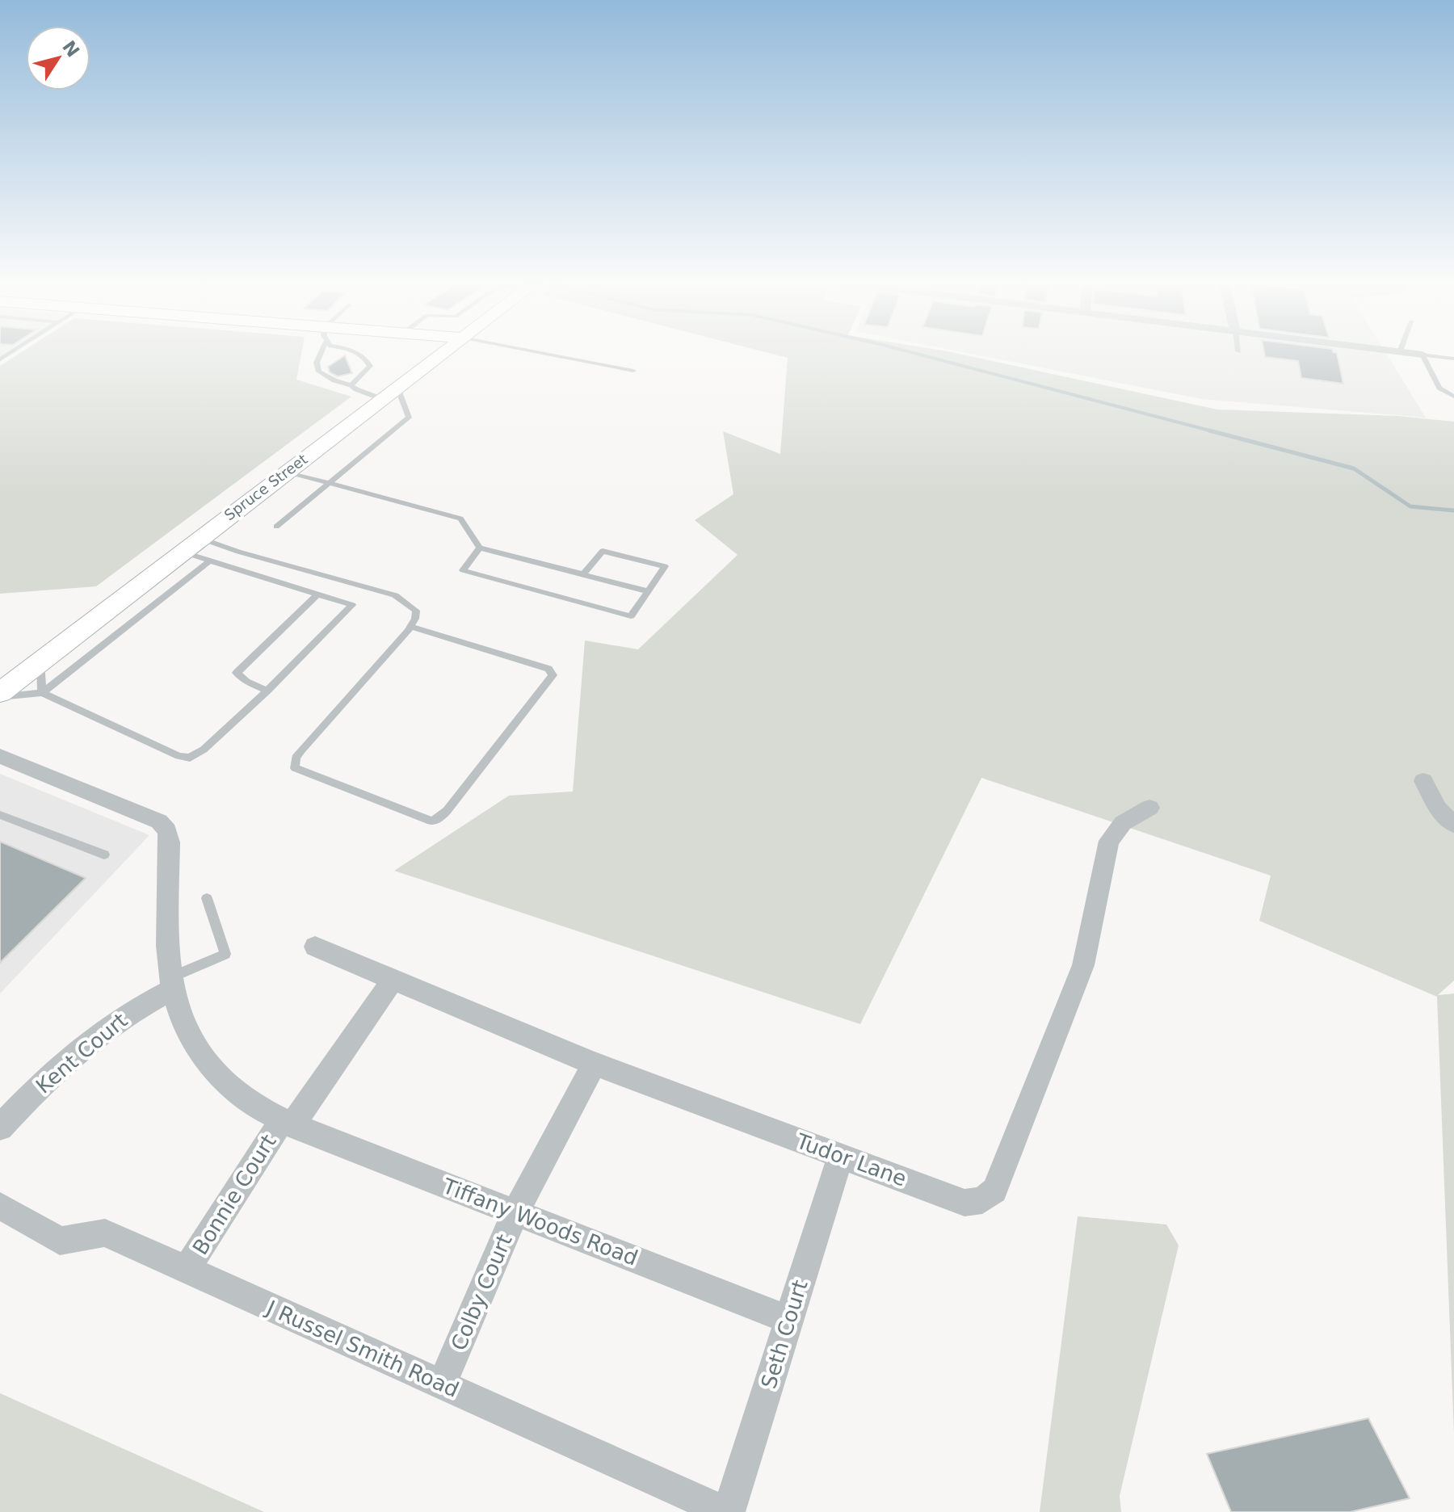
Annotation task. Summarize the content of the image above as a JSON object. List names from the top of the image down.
{
  "streets": {
    "street": [
      "Spruce Street",
      "Kent Court",
      "Tudor Lane",
      "Bonnie Court",
      "Tiffany Woods Road",
      "Colby Court",
      "Seth Court",
      "J Russel Smith Road"
    ]
  },
  "crossings": [
    ["Kent Court", "Tiffany Woods Road"],
    ["Tudor Lane", "Bonnie Court"],
    ["Tudor Lane", "Colby Court"],
    ["Tudor Lane", "Seth Court"],
    ["Bonnie Court", "Tiffany Woods Road"],
    ["Bonnie Court", "J Russel Smith Road"],
    ["Tiffany Woods Road", "Colby Court"],
    ["Tiffany Woods Road", "Seth Court"],
    ["Colby Court", "J Russel Smith Road"],
    ["Seth Court", "J Russel Smith Road"]
  ],
  "north": "top right"
}
